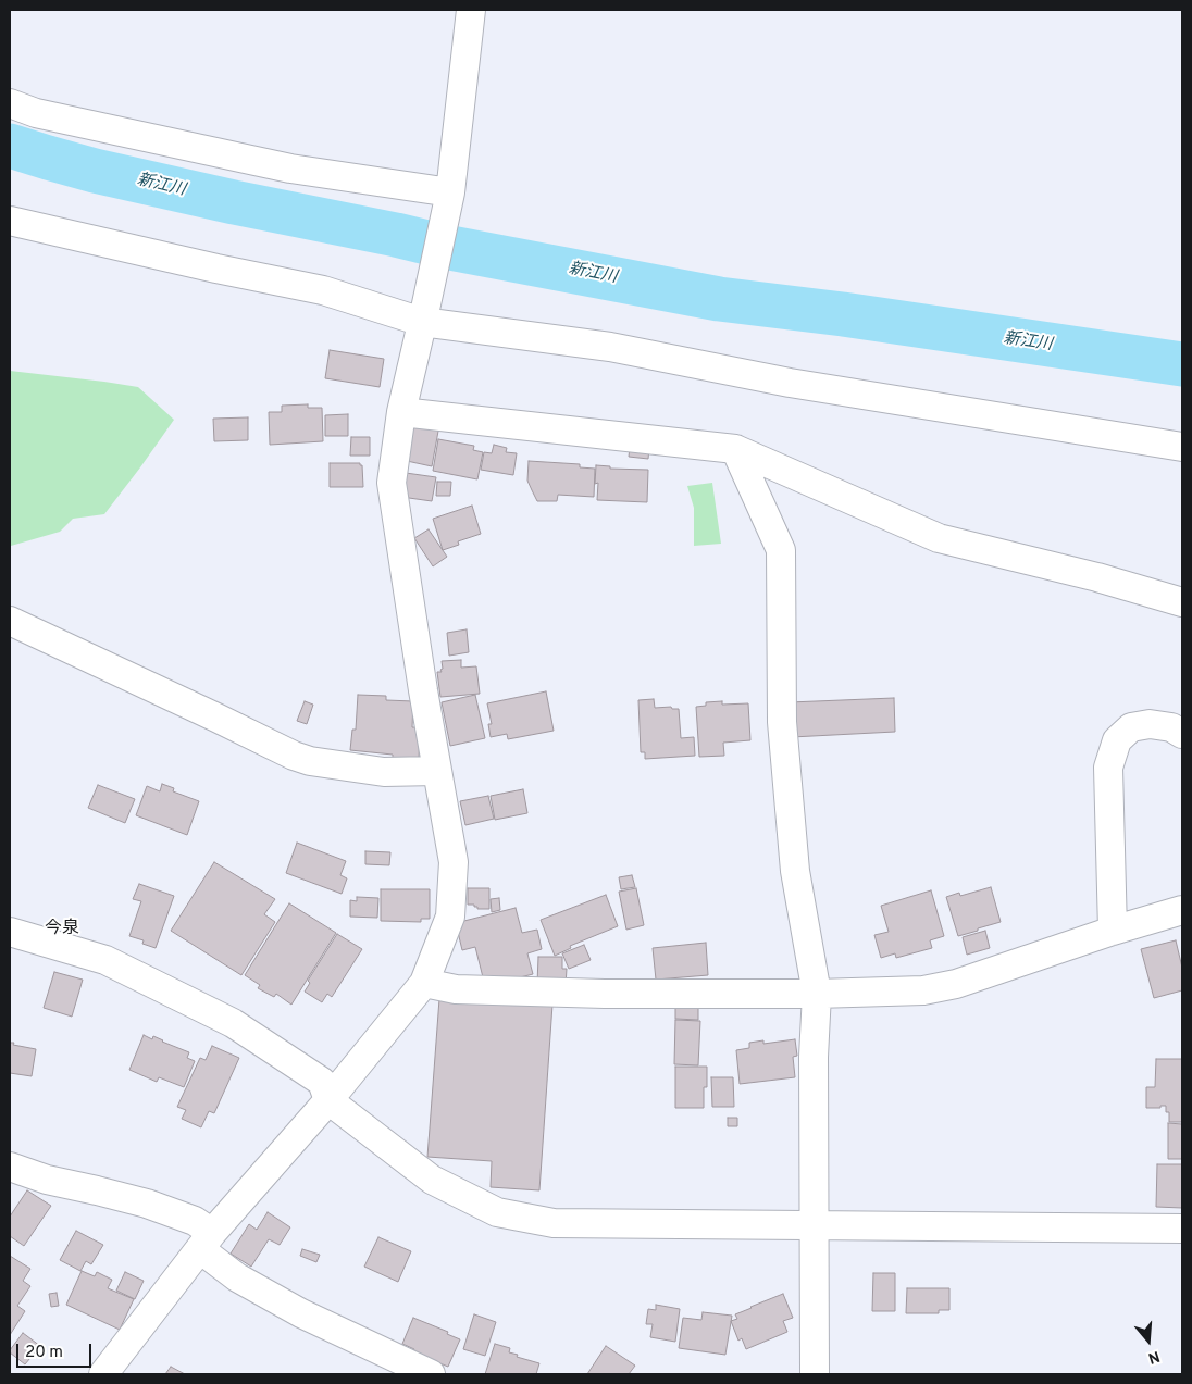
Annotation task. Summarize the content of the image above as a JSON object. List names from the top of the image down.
{
  "districts": ["今泉"],
  "water": ["新江川"],
  "scale_bar": "20 m",
  "north": "bottom"
}
